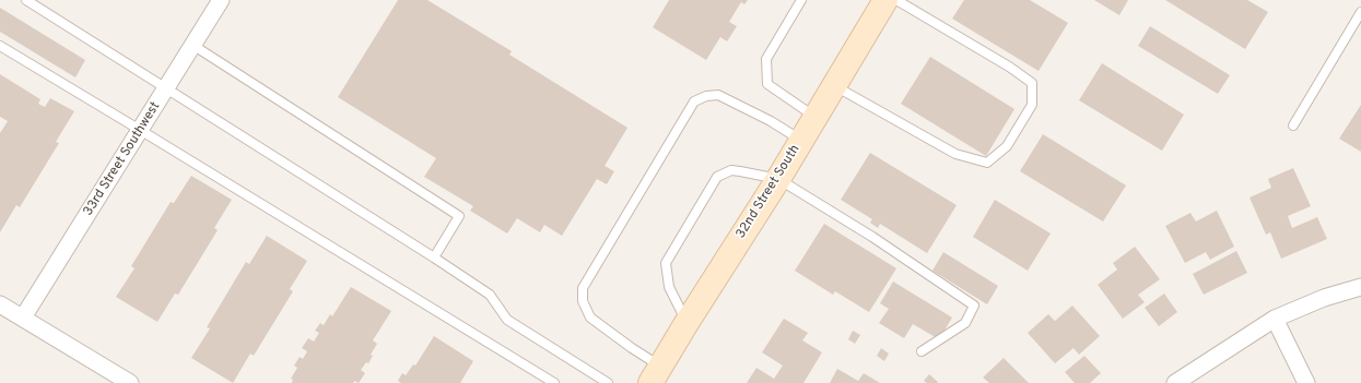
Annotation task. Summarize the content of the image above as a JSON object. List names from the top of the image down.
{
  "streets": {
    "street": ["33rd Street Southwest", "32nd Street South"]
  }
}
